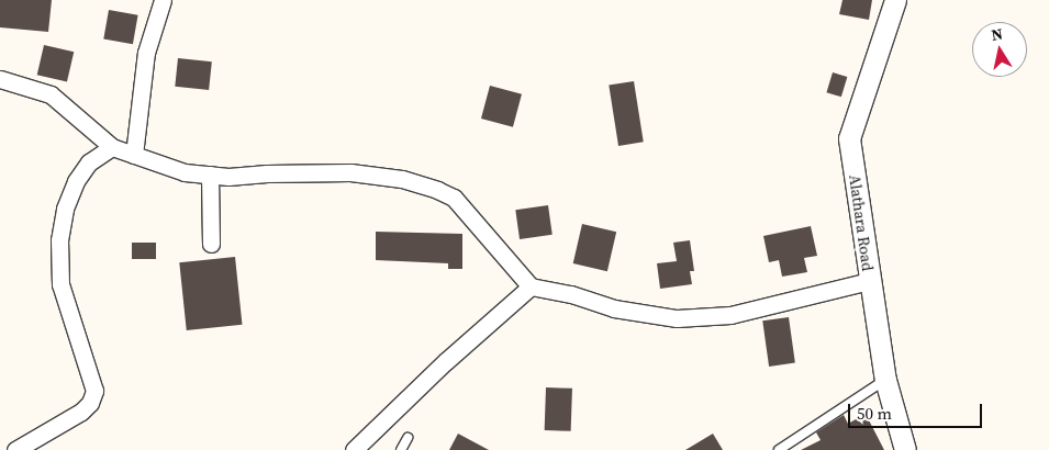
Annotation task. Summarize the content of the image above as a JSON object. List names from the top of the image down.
{
  "streets": {
    "street": ["Alathara Road"]
  },
  "scale_bar": "50 m",
  "north": "top"
}
